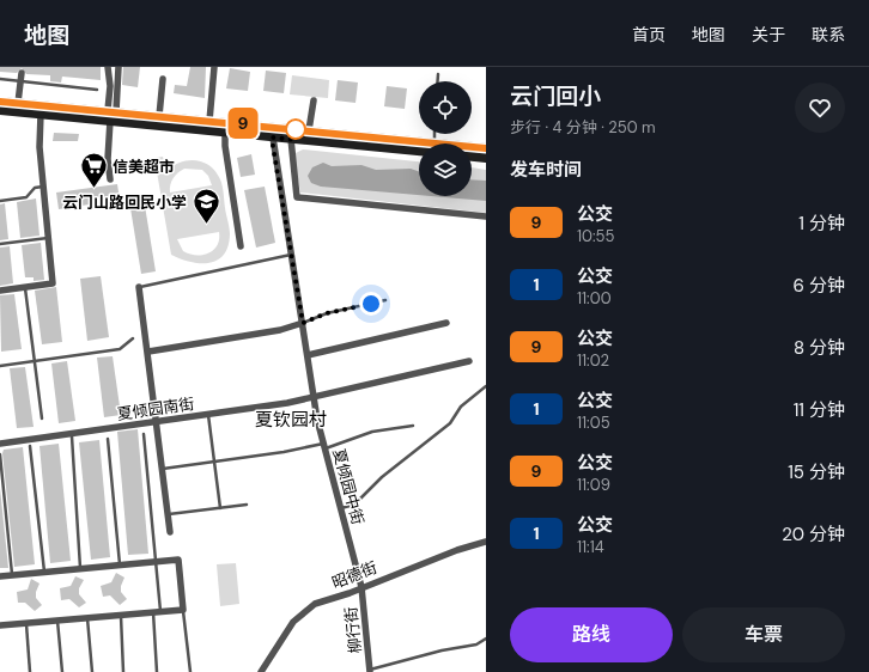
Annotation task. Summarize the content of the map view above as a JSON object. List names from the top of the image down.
{
  "streets": {
    "street": [
      "夏倾园南街",
      "夏倾园中街",
      "昭德街",
      "柳行街"
    ]
  },
  "crossings": [
    ["夏倾园南街", "夏倾园中街"],
    ["夏倾园中街", "昭德街"],
    ["夏倾园中街", "柳行街"],
    ["昭德街", "柳行街"]
  ],
  "districts": ["夏钦园村"],
  "places": {
    "supermarket": ["信美超市"],
    "school or university": ["云门山路回民小学"]
  },
  "lines": ["bus line 9"],
  "page": {
    "header": "地图",
    "nav": [
      "首页",
      "地图",
      "关于",
      "联系"
    ],
    "on_map": "9",
    "heading": [
      ["云门回小", "步行 · 4 分钟 · 250 m"],
      "发车时间"
    ],
    "list": [
      {
        "mark": "9",
        "name": "公交",
        "note": "10:55",
        "value": "1 分钟"
      },
      {
        "mark": "1",
        "name": "公交",
        "note": "11:00",
        "value": "6 分钟"
      },
      {
        "mark": "9",
        "name": "公交",
        "note": "11:02",
        "value": "8 分钟"
      },
      {
        "mark": "1",
        "name": "公交",
        "note": "11:05",
        "value": "11 分钟"
      },
      {
        "mark": "9",
        "name": "公交",
        "note": "11:09",
        "value": "15 分钟"
      },
      {
        "mark": "1",
        "name": "公交",
        "note": "11:14",
        "value": "20 分钟"
      }
    ],
    "buttons": ["路线", "车票"]
  }
}
